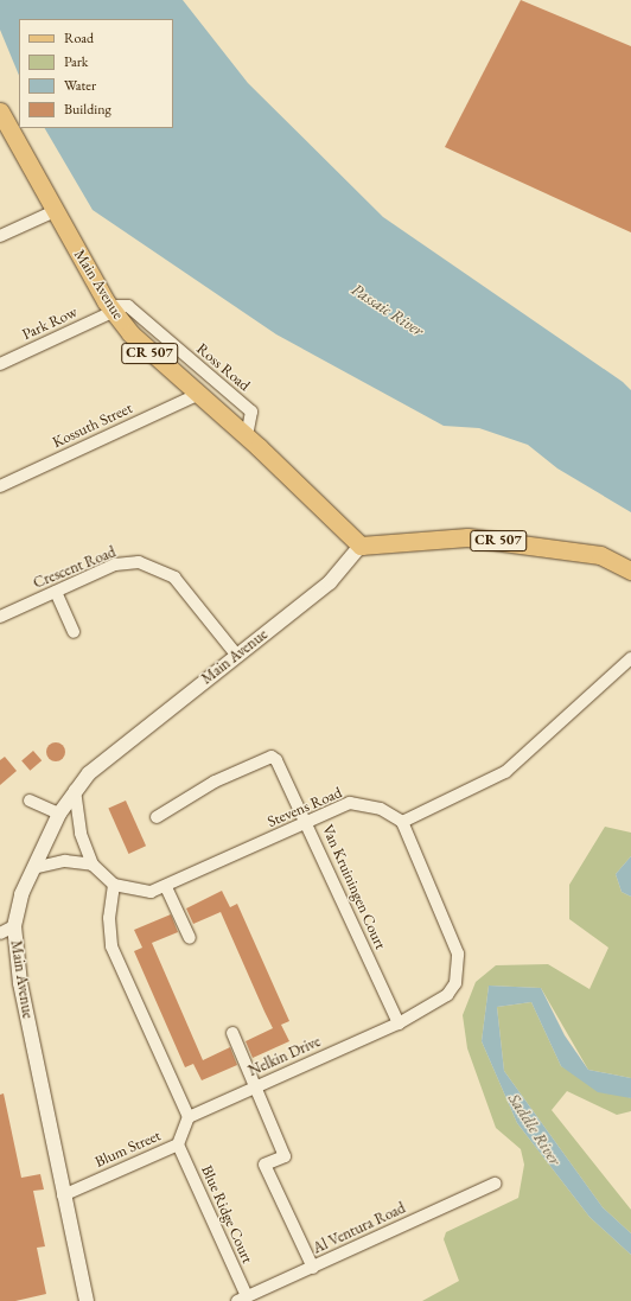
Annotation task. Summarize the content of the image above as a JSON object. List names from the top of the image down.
{
  "streets": {
    "main road": ["Main Avenue", "CR 507"],
    "street": [
      "Park Row",
      "Ross Road",
      "Kossuth Street",
      "Crescent Road",
      "Stevens Road",
      "Van Kruiningen Court",
      "Nelkin Drive",
      "Blum Street",
      "Blue Ridge Court",
      "Al Ventura Road"
    ]
  },
  "crossings": [
    ["Main Avenue", "Park Row"],
    ["Main Avenue", "CR 507"],
    ["Main Avenue", "Ross Road"],
    ["Main Avenue", "Kossuth Street"],
    ["Main Avenue", "Crescent Road"],
    ["Main Avenue", "Stevens Road"],
    ["Main Avenue", "Blum Street"],
    ["Park Row", "Ross Road"],
    ["Stevens Road", "Van Kruiningen Court"],
    ["Stevens Road", "Nelkin Drive"],
    ["Van Kruiningen Court", "Nelkin Drive"],
    ["Nelkin Drive", "Blum Street"],
    ["Blum Street", "Blue Ridge Court"],
    ["Blue Ridge Court", "Al Ventura Road"]
  ],
  "water": ["Passaic River", "Saddle River"],
  "legend": [
    "Road",
    "Park",
    "Water",
    "Building"
  ]
}
